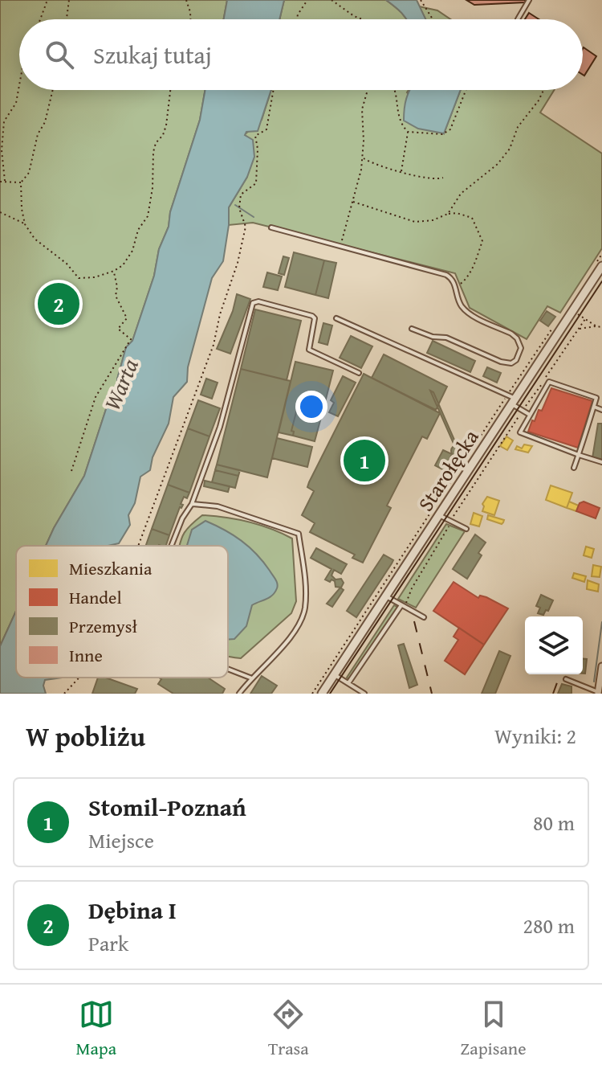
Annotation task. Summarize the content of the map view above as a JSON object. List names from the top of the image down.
{
  "streets": {
    "street": ["Starołęcka"]
  },
  "water": ["Warta"],
  "legend": [
    "Mieszkania",
    "Handel",
    "Przemysł",
    "Inne"
  ],
  "page": {
    "search": "Szukaj tutaj",
    "pins": ["2", "1"],
    "heading": ["W pobliżu", "Wyniki: 2"],
    "list": [
      {
        "mark": "1",
        "name": "Stomil-Poznań",
        "note": "Miejsce",
        "value": "80 m"
      },
      {
        "mark": "2",
        "name": "Dębina I",
        "note": "Park",
        "value": "280 m"
      }
    ],
    "nav": ["Mapa", "Trasa", "Zapisane"]
  }
}
